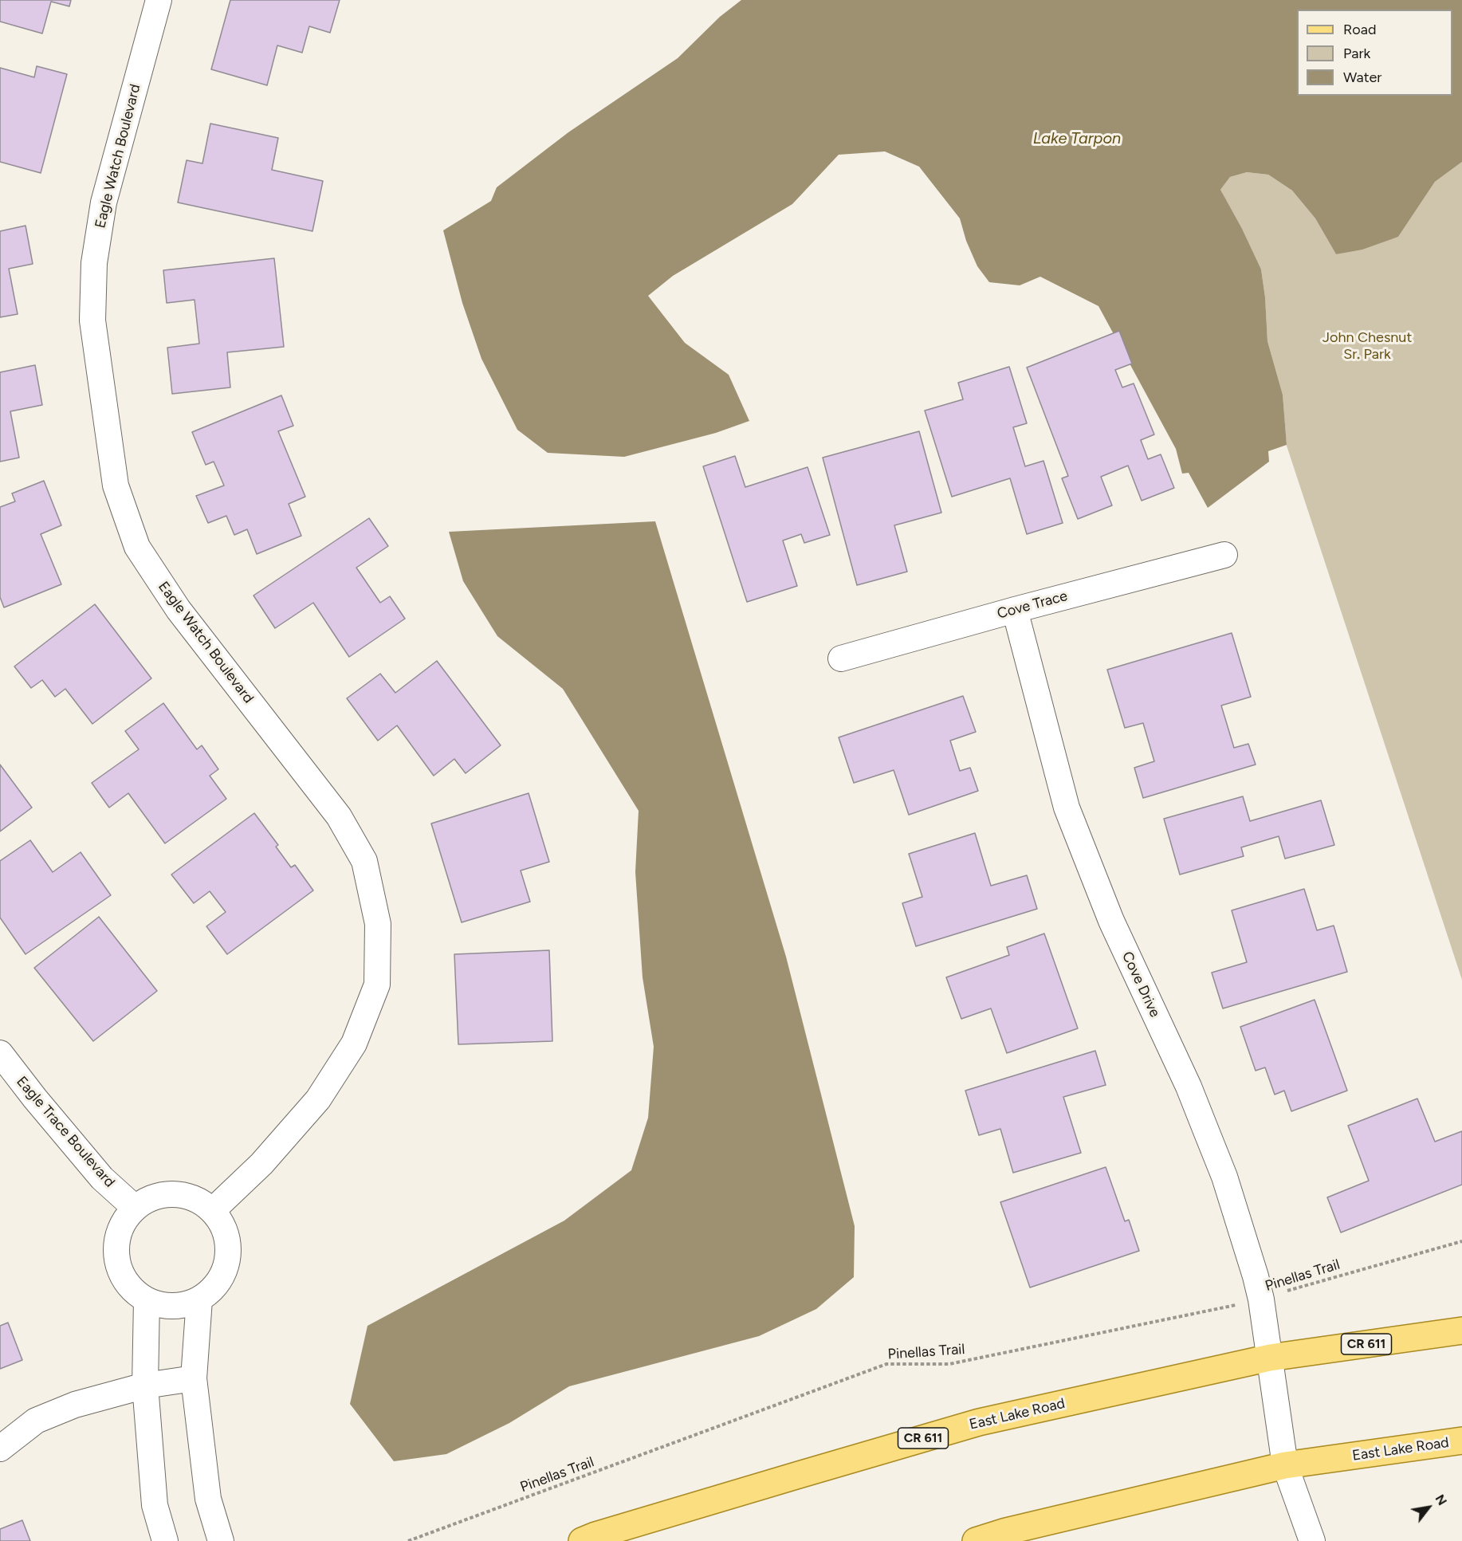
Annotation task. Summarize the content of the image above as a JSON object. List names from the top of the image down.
{
  "streets": {
    "main road": ["CR 611", "East Lake Road"],
    "street": [
      "Eagle Watch Boulevard",
      "Cove Trace",
      "Cove Drive",
      "Eagle Trace Boulevard"
    ],
    "path": ["Pinellas Trail"]
  },
  "crossings": [
    ["Eagle Watch Boulevard", "Eagle Trace Boulevard"],
    ["Cove Trace", "Cove Drive"],
    ["Cove Drive", "Pinellas Trail"],
    ["Cove Drive", "East Lake Road"]
  ],
  "water": ["Lake Tarpon"],
  "parks": ["John Chesnut Sr. Park"],
  "legend": ["Road", "Park", "Water"],
  "north": "top right"
}
